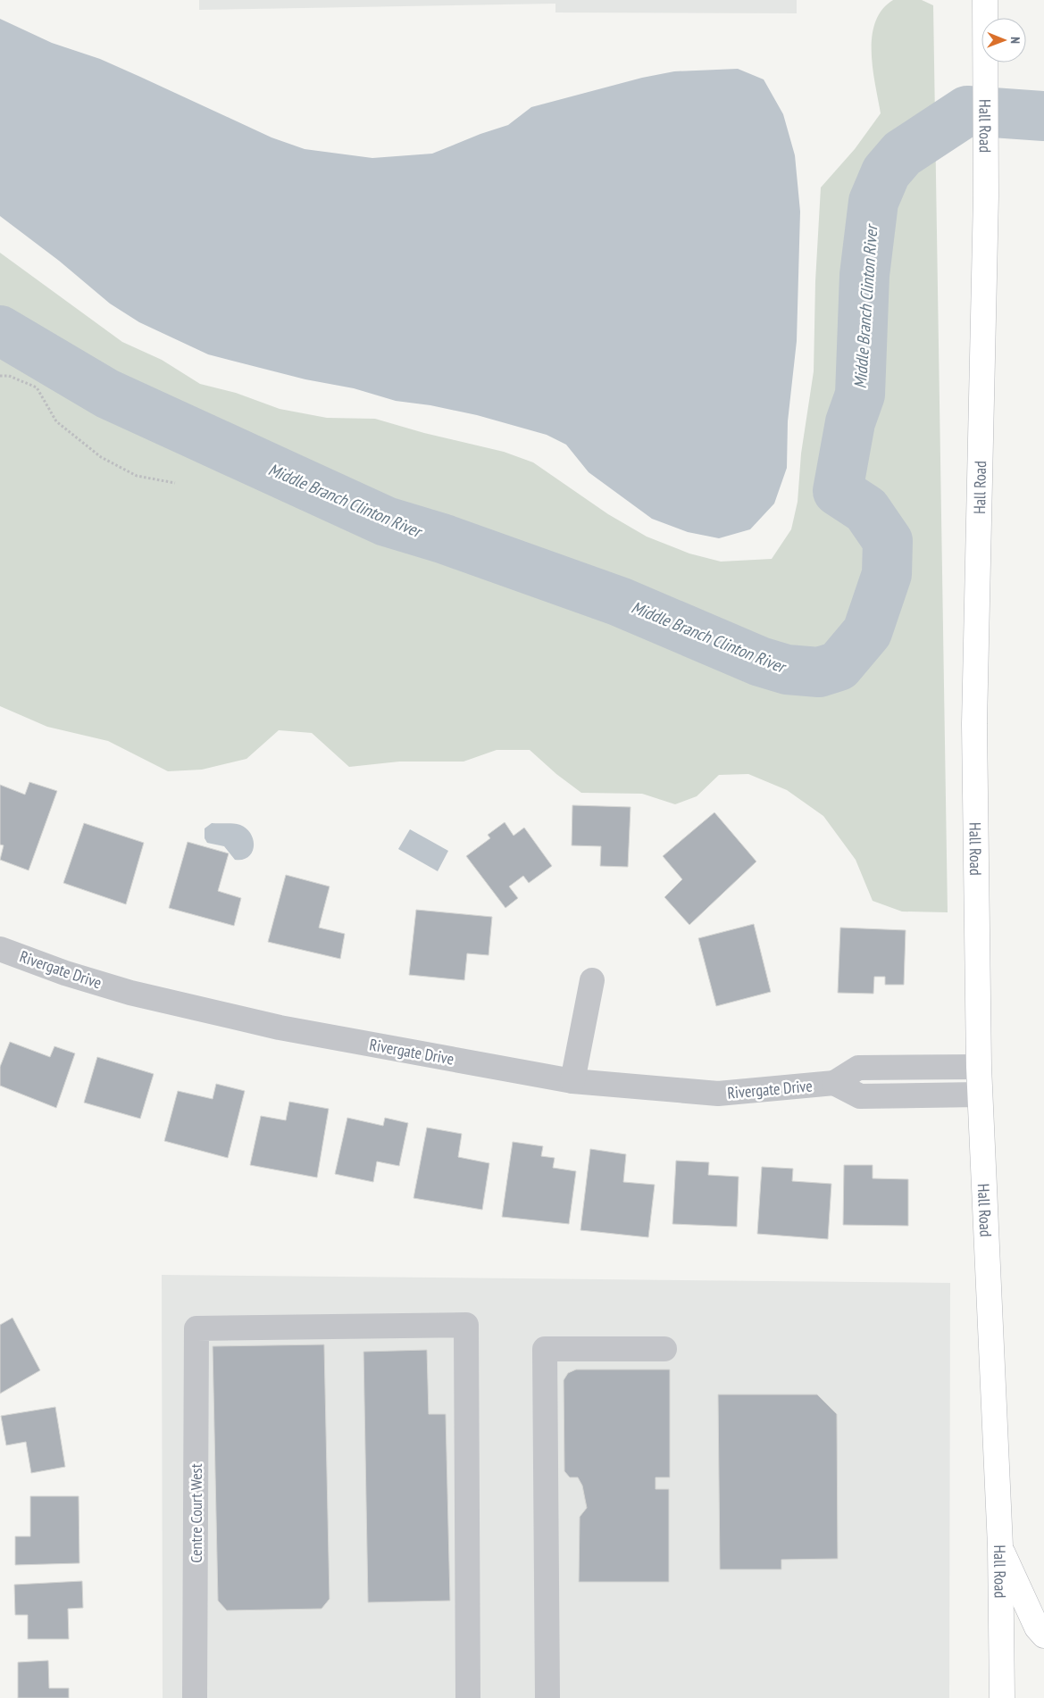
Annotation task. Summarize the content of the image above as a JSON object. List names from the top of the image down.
{
  "streets": {
    "highway": ["Hall Road"],
    "street": ["Rivergate Drive", "Centre Court West"]
  },
  "crossings": [
    ["Hall Road", "Rivergate Drive"]
  ],
  "water": ["Middle Branch Clinton River"],
  "north": "right"
}
